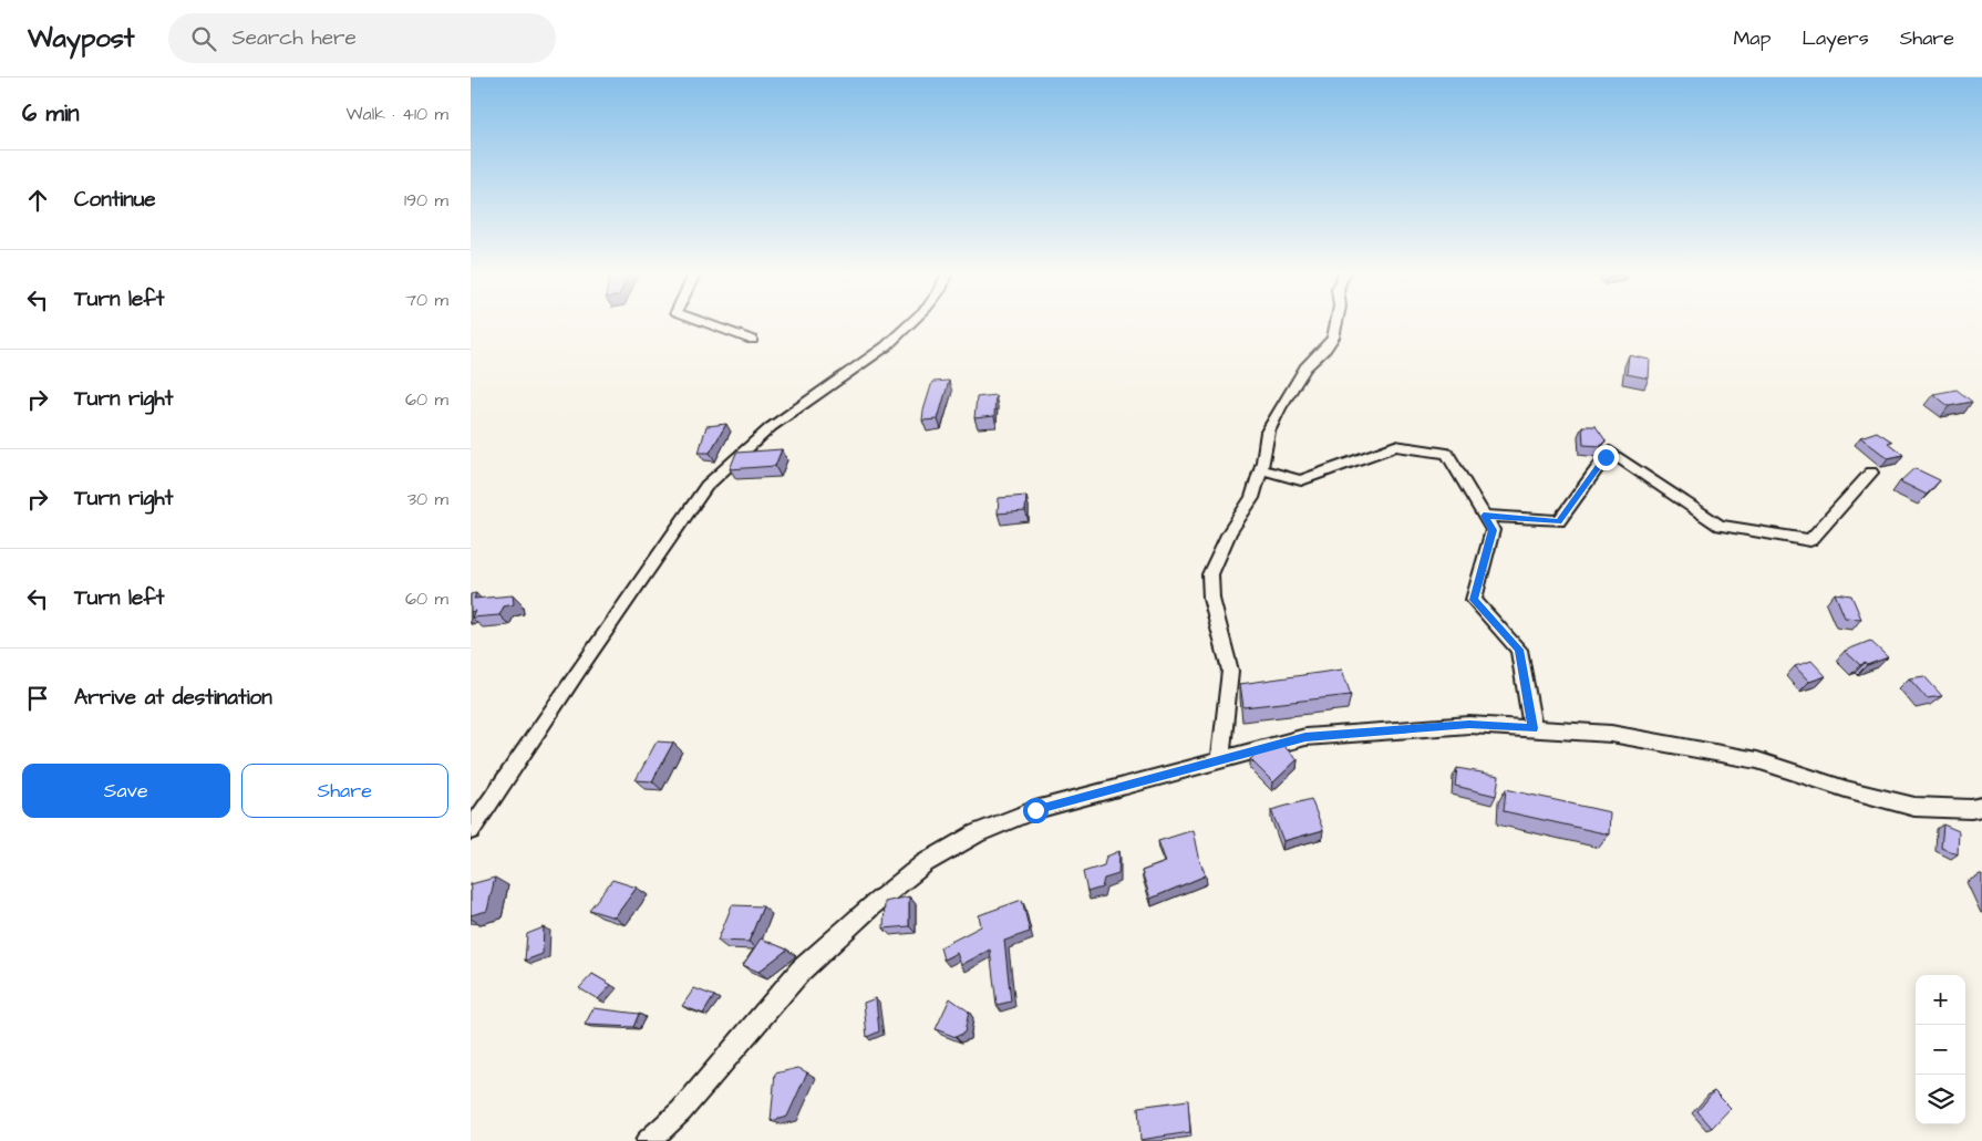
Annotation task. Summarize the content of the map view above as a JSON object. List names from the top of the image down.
{
  "page": {
    "header": "Waypost",
    "search": "Search here",
    "nav": ["Map", "Layers", "Share"],
    "heading": ["6 min", "Walk · 410 m"],
    "list": [
      ["Continue", "190 m"],
      ["Turn left", "70 m"],
      ["Turn right", "60 m"],
      ["Turn right", "30 m"],
      ["Turn left", "60 m"],
      "Arrive at destination"
    ],
    "buttons": ["Save", "Share"],
    "map_buttons": ["+", "−"]
  }
}
